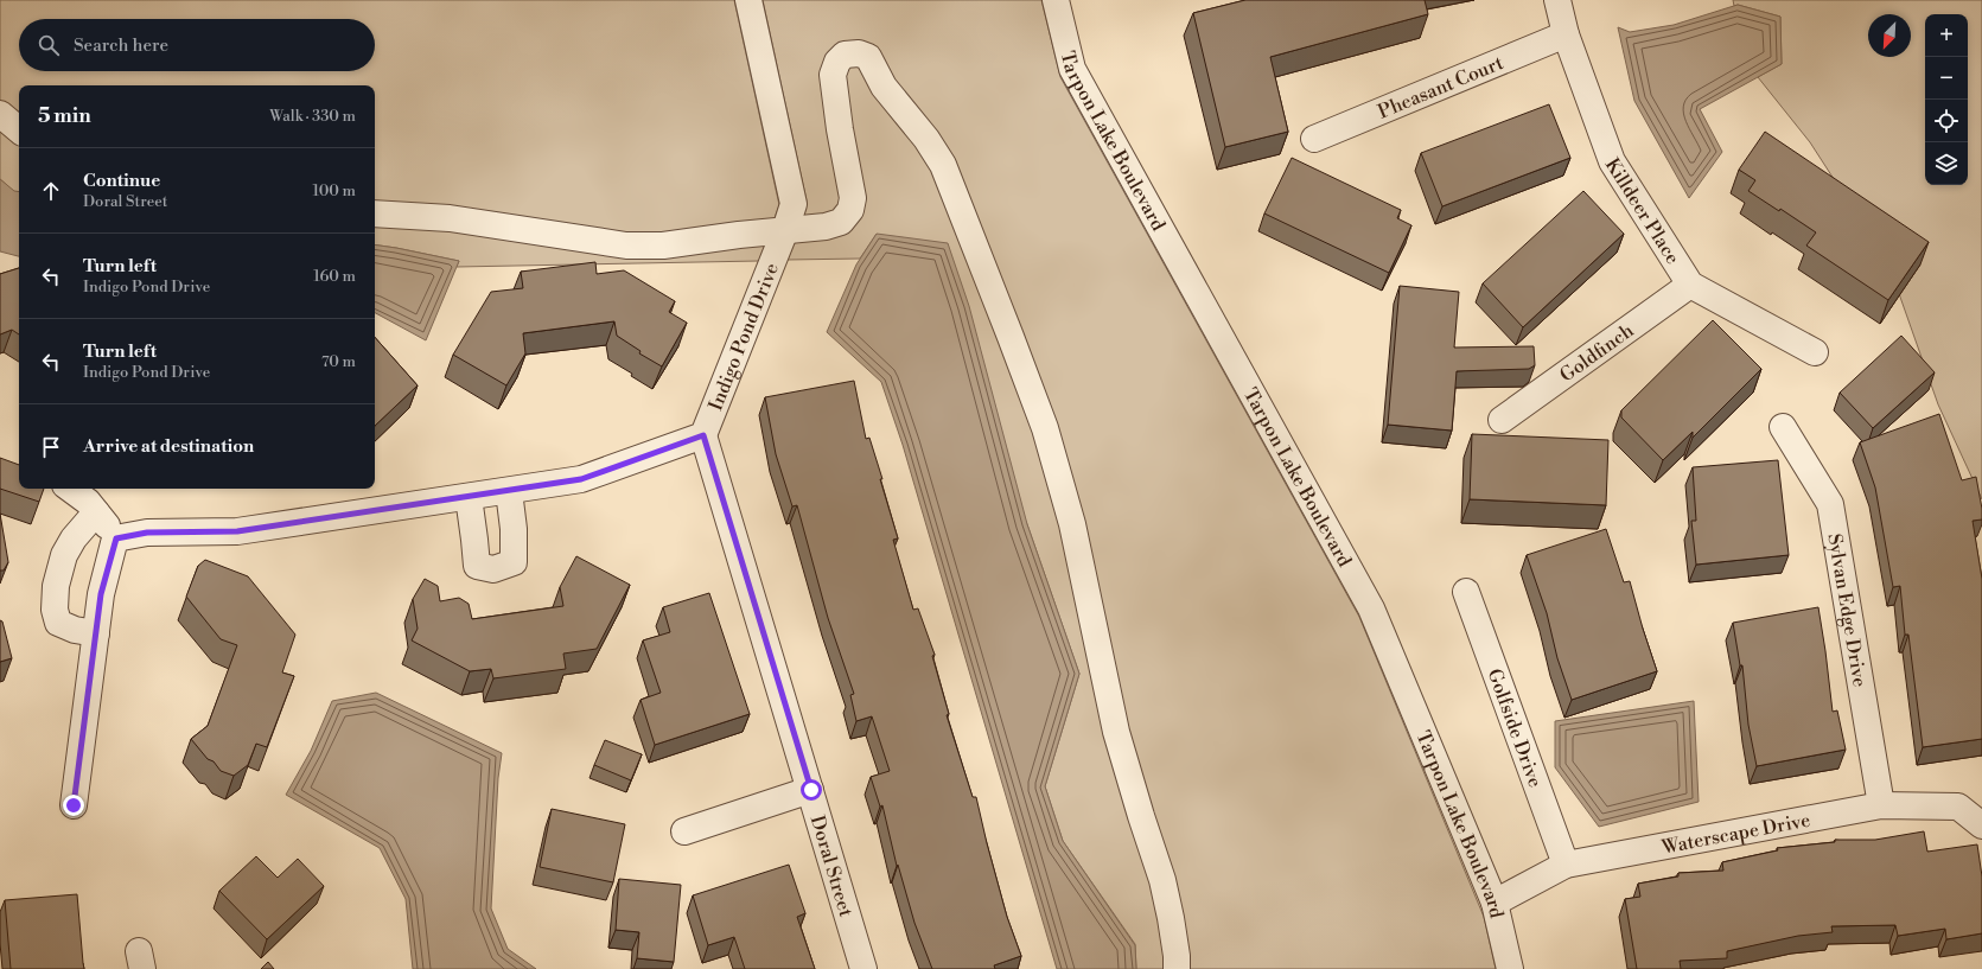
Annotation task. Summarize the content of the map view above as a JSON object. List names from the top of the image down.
{
  "streets": {
    "street": [
      "Pheasant Court",
      "Tarpon Lake Boulevard",
      "Killdeer Place",
      "Indigo Pond Drive",
      "Goldfinch",
      "Sylvan Edge Drive",
      "Golfside Drive",
      "Waterscape Drive",
      "Doral Street"
    ]
  },
  "crossings": [
    ["Pheasant Court", "Killdeer Place"],
    ["Tarpon Lake Boulevard", "Waterscape Drive"],
    ["Killdeer Place", "Goldfinch"],
    ["Indigo Pond Drive", "Doral Street"],
    ["Sylvan Edge Drive", "Waterscape Drive"],
    ["Golfside Drive", "Waterscape Drive"]
  ],
  "north": "bottom left",
  "page": {
    "map_buttons": ["+", "−"],
    "search": "Search here",
    "heading": ["5 min", "Walk · 330 m"],
    "list": [
      ["Continue", "Doral Street", "100 m"],
      ["Turn left", "Indigo Pond Drive", "160 m"],
      ["Turn left", "Indigo Pond Drive", "70 m"],
      "Arrive at destination"
    ]
  }
}
